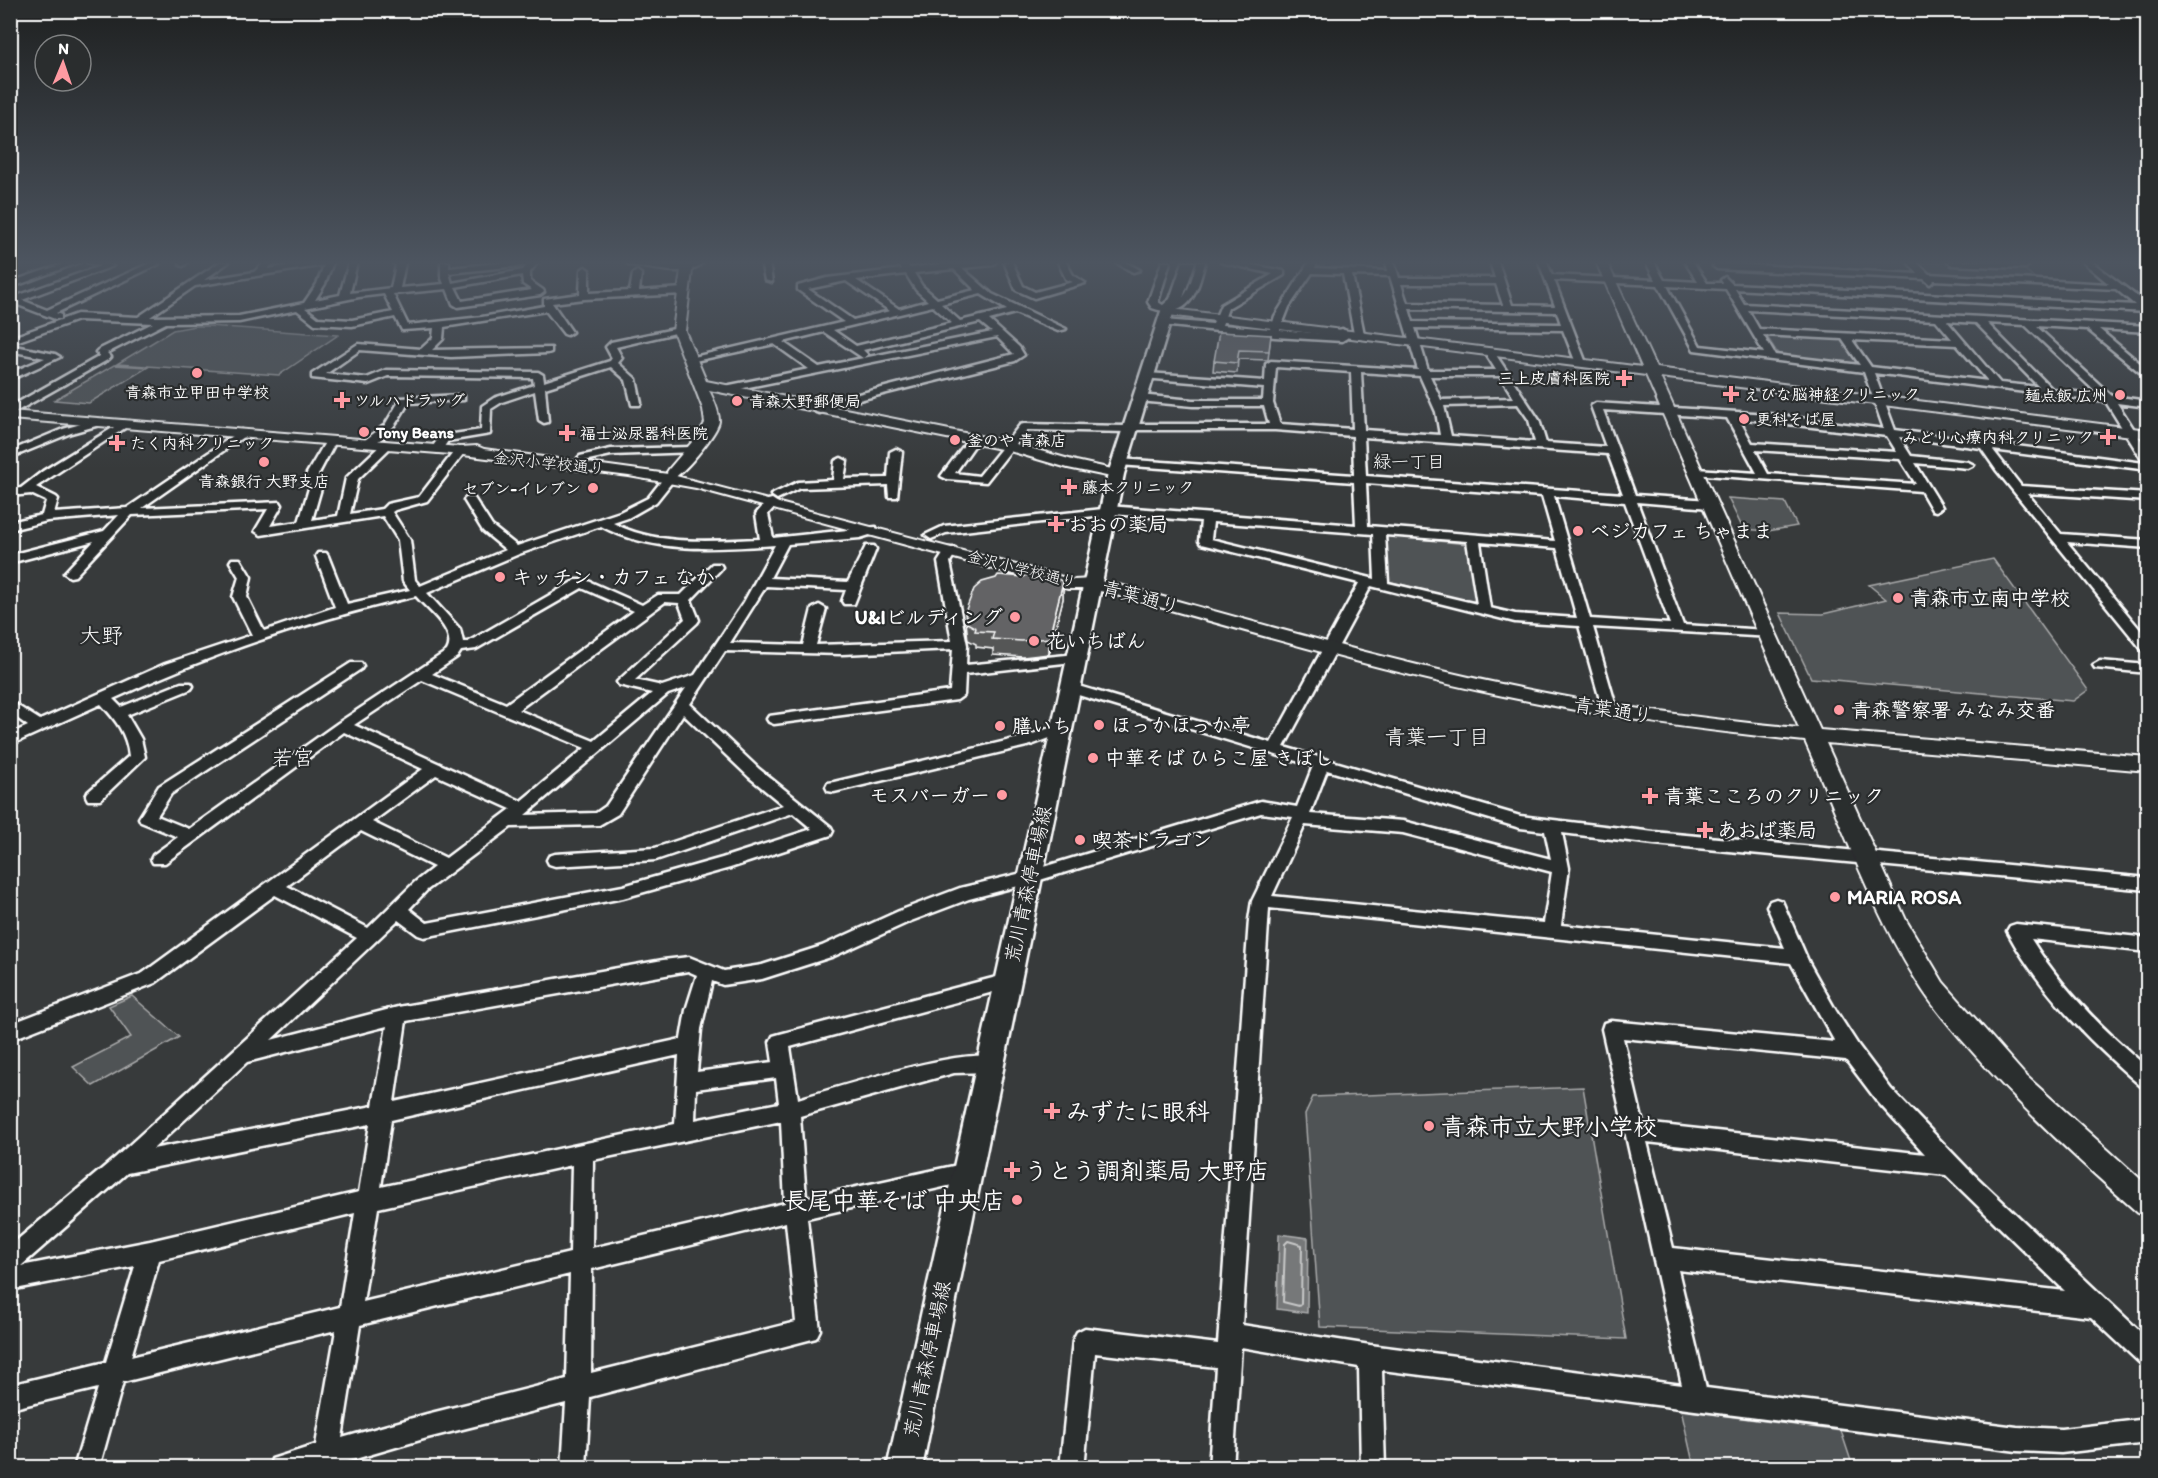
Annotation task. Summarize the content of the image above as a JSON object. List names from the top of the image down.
{
  "streets": {
    "main road": ["荒川青森停車場線"],
    "street": ["金沢小学校通り", "青葉通り"]
  },
  "crossings": [
    ["金沢小学校通り", "青葉通り"],
    ["金沢小学校通り", "荒川青森停車場線"],
    ["青葉通り", "荒川青森停車場線"]
  ],
  "districts": [
    "緑一丁目",
    "大野",
    "青葉一丁目",
    "若宮"
  ],
  "places": {
    "other": [
      "青森市立甲田中学校",
      "麺点飯 広州",
      "青森大野郵便局",
      "更科そば屋",
      "Tony Beans",
      "釜のや 青森店",
      "青森銀行 大野支店",
      "セブン-イレブン",
      "ベジカフェ ちゃまま",
      "キッチン・カフェ なか",
      "青森市立南中学校",
      "U&Iビルディング",
      "花いちばん",
      "青森警察署 みなみ交番",
      "ほっかほっか亭",
      "膳いち",
      "中華そば ひらこ屋 きぼし",
      "モスバーガー",
      "喫茶ドラゴン",
      "MARIA ROSA",
      "青森市立大野小学校",
      "長尾中華そば 中央店"
    ],
    "health": [
      "三上皮膚科医院",
      "えびな脳神経クリニック",
      "ツルハドラッグ",
      "福士泌尿器科医院",
      "みどり心療内科クリニック",
      "たく内科クリニック",
      "藤本クリニック",
      "おおの薬局",
      "青葉こころのクリニック",
      "あおば薬局",
      "みずたに眼科",
      "うとう調剤薬局 大野店"
    ]
  },
  "north": "top"
}
